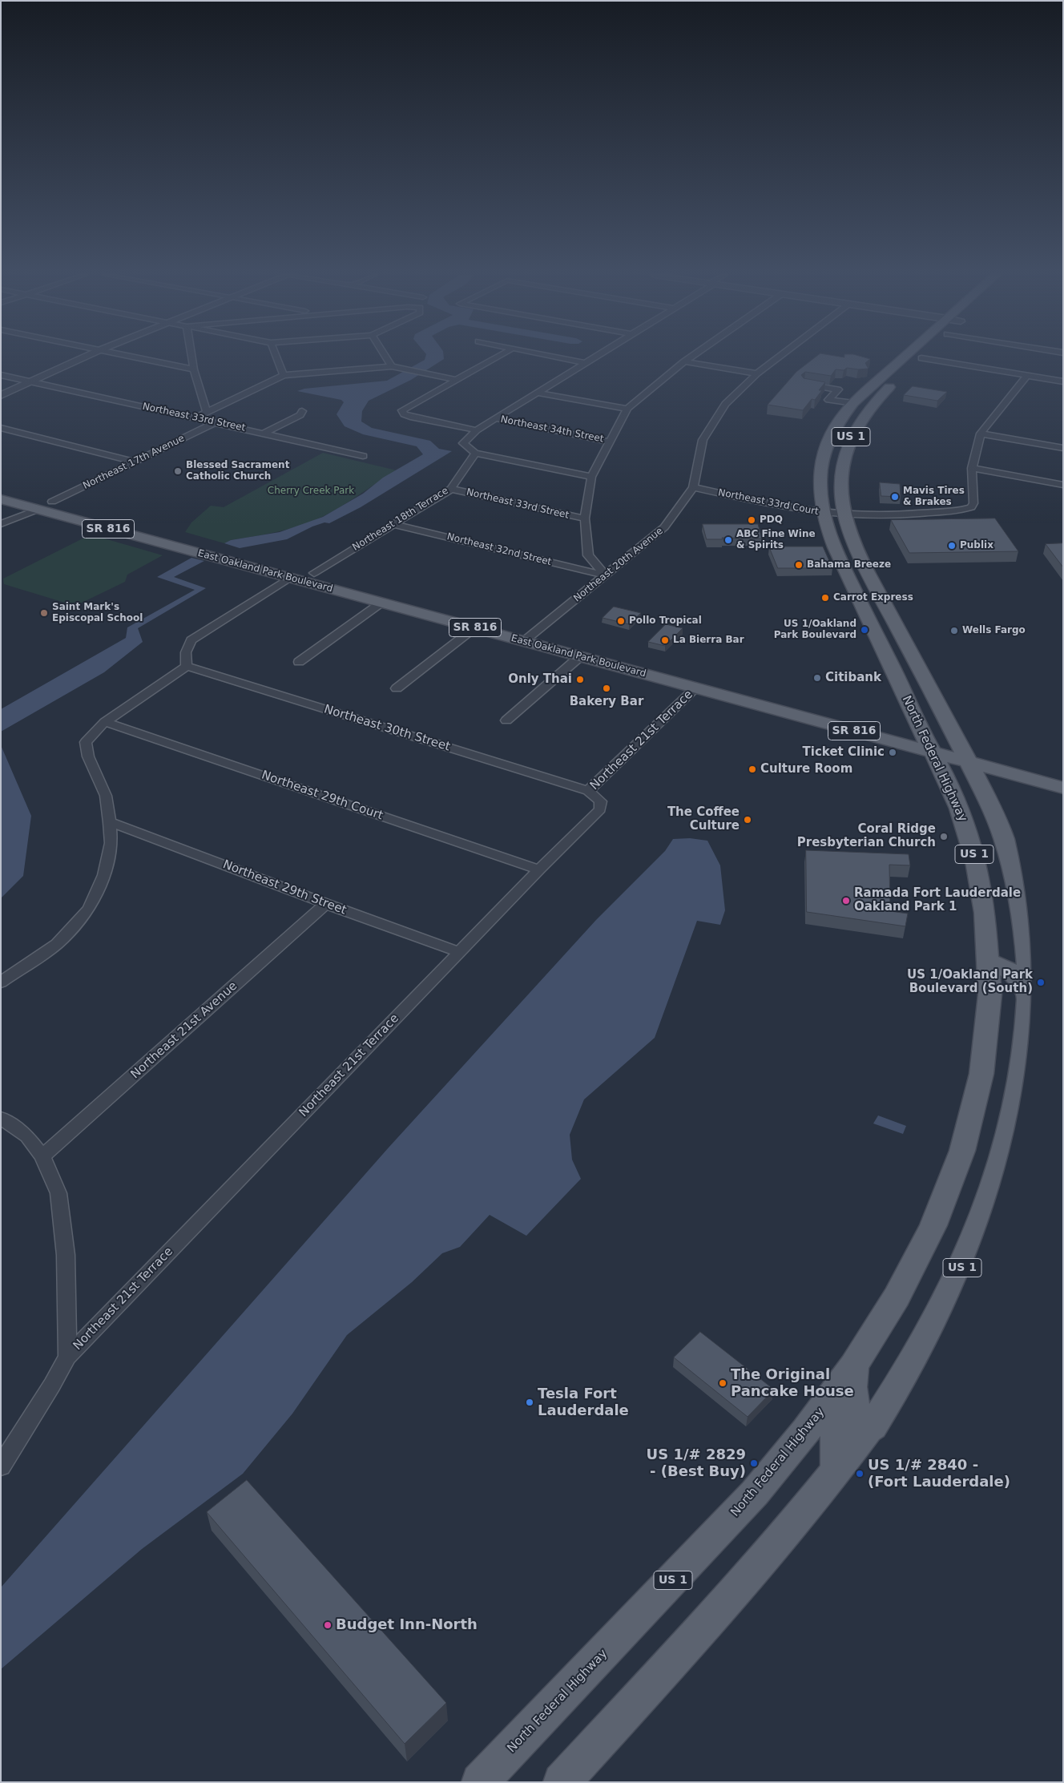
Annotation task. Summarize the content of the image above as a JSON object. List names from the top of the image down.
{
  "streets": {
    "main road": [
      "US 1",
      "SR 816",
      "East Oakland Park Boulevard",
      "North Federal Highway"
    ],
    "street": [
      "Northeast 33rd Street",
      "Northeast 34th Street",
      "Northeast 17th Avenue",
      "Northeast 33rd Court",
      "Northeast 18th Terrace",
      "Northeast 32nd Street",
      "Northeast 20th Avenue",
      "Northeast 30th Street",
      "Northeast 21st Terrace",
      "Northeast 29th Court",
      "Northeast 29th Street",
      "Northeast 21st Avenue"
    ]
  },
  "crossings": [
    ["Northeast 33rd Street", "Northeast 17th Avenue"],
    ["Northeast 33rd Street", "Northeast 18th Terrace"],
    ["US 1", "Northeast 33rd Court"],
    ["US 1", "East Oakland Park Boulevard"],
    ["Northeast 17th Avenue", "East Oakland Park Boulevard"],
    ["Northeast 33rd Court", "Northeast 20th Avenue"],
    ["Northeast 33rd Court", "North Federal Highway"],
    ["Northeast 18th Terrace", "Northeast 32nd Street"],
    ["Northeast 18th Terrace", "East Oakland Park Boulevard"],
    ["Northeast 32nd Street", "Northeast 20th Avenue"],
    ["Northeast 20th Avenue", "East Oakland Park Boulevard"],
    ["East Oakland Park Boulevard", "Northeast 21st Terrace"],
    ["East Oakland Park Boulevard", "North Federal Highway"],
    ["Northeast 30th Street", "Northeast 21st Terrace"],
    ["Northeast 21st Terrace", "Northeast 29th Court"],
    ["Northeast 21st Terrace", "Northeast 29th Street"],
    ["Northeast 29th Street", "Northeast 21st Avenue"]
  ],
  "parks": ["Cherry Creek Park"],
  "places": [
    "Blessed Sacrament Catholic Church",
    "Mavis Tires & Brakes",
    "PDQ",
    "ABC Fine Wine & Spirits",
    "Publix",
    "Bahama Breeze",
    "Carrot Express",
    "Saint Mark's Episcopal School",
    "Pollo Tropical",
    "US 1/Oakland Park Boulevard",
    "Wells Fargo",
    "La Bierra Bar",
    "Citibank",
    "Only Thai",
    "Bakery Bar",
    "Ticket Clinic",
    "Culture Room",
    "The Coffee Culture",
    "Coral Ridge Presbyterian Church",
    "Ramada Fort Lauderdale Oakland Park 1",
    "US 1/Oakland Park Boulevard (South)",
    "The Original Pancake House",
    "Tesla Fort Lauderdale",
    "US 1/# 2829 - (Best Buy)",
    "US 1/# 2840 - (Fort Lauderdale)",
    "Budget Inn-North"
  ]
}
